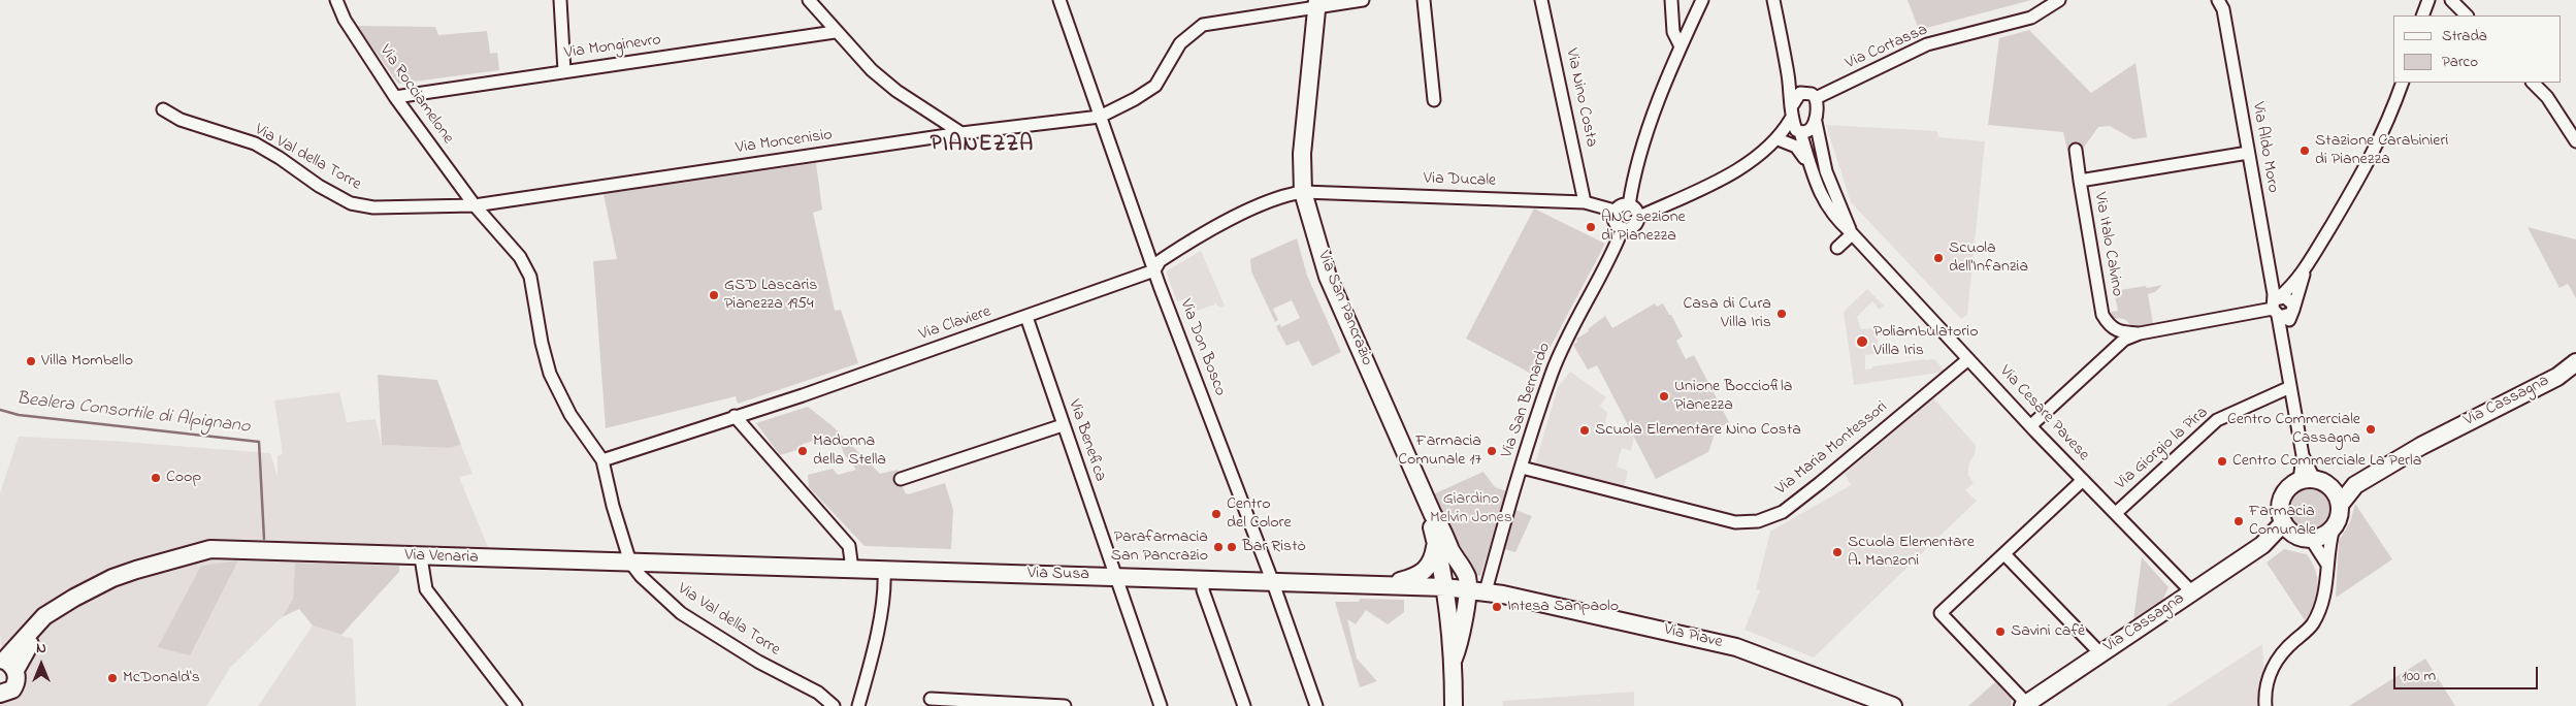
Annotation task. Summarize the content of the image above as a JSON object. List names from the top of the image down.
{
  "streets": {
    "main road": [
      "Via San Pancrazio",
      "Via Cassagna",
      "Via Venaria",
      "Via Susa",
      "Via Piave"
    ],
    "street": [
      "Via Monginevro",
      "Via Cortassa",
      "Via Rocciamelone",
      "Via Nino Costa",
      "Via Moncenisio",
      "Via Aldo Moro",
      "Via Val della Torre",
      "Via Ducale",
      "Via Italo Calvino",
      "Via Claviere",
      "Via Don Bosco",
      "Via San Bernardo",
      "Via Cesare Pavese",
      "Via Benefica",
      "Via Maria Montessori",
      "Via Giorgio la Pira"
    ]
  },
  "crossings": [
    ["Via Monginevro", "Via Rocciamelone"],
    ["Via Cortassa", "Via Cesare Pavese"],
    ["Via Rocciamelone", "Via Moncenisio"],
    ["Via Rocciamelone", "Via Val della Torre"],
    ["Via Nino Costa", "Via Ducale"],
    ["Via Moncenisio", "Via Val della Torre"],
    ["Via Moncenisio", "Via San Pancrazio"],
    ["Via Moncenisio", "Via Don Bosco"],
    ["Via Aldo Moro", "Via Italo Calvino"],
    ["Via Aldo Moro", "Via Cassagna"],
    ["Via Aldo Moro", "Via Giorgio la Pira"],
    ["Via Val della Torre", "Via Claviere"],
    ["Via Val della Torre", "Via Venaria"],
    ["Via Val della Torre", "Via Susa"],
    ["Via Ducale", "Via San Pancrazio"],
    ["Via Ducale", "Via Claviere"],
    ["Via Ducale", "Via San Bernardo"],
    ["Via San Pancrazio", "Via Claviere"],
    ["Via Claviere", "Via Don Bosco"],
    ["Via Claviere", "Via Benefica"],
    ["Via Don Bosco", "Via Susa"],
    ["Via San Bernardo", "Via Maria Montessori"],
    ["Via San Bernardo", "Via Susa"],
    ["Via San Bernardo", "Via Piave"],
    ["Via Cassagna", "Via Cesare Pavese"],
    ["Via Cesare Pavese", "Via Maria Montessori"],
    ["Via Cesare Pavese", "Via Giorgio la Pira"],
    ["Via Benefica", "Via Susa"],
    ["Via Venaria", "Via Susa"],
    ["Via Susa", "Via Piave"]
  ],
  "districts": ["PIANEZZA"],
  "water": ["Bealera Consortile di Alpignano"],
  "parks": ["Giardino Melvin Jones"],
  "places": [
    "Stazione Carabinieri di Pianezza",
    "ANC sezione di Pianezza",
    "Scuola dell'Infanzia",
    "GSD Lascaris Pianezza 1954",
    "Casa di Cura Villa Iris",
    "Poliambulatorio Villa Iris",
    "Villa Mombello",
    "Unione Bocciofila Pianezza",
    "Centro Commerciale Cassagna",
    "Scuola Elementare Nino Costa",
    "Madonna della Stella",
    "Farmacia Comunale 17",
    "Centro Commerciale La Perla",
    "Coop",
    "Centro del Colore",
    "Farmacia Comunale",
    "Parafarmacia San Pancrazio",
    "Bar Ristò",
    "Scuola Elementare A. Manzoni",
    "Intesa Sanpaolo",
    "Savini cafè",
    "McDonald's"
  ],
  "legend": ["Strada", "Parco"],
  "scale_bar": "100 m",
  "north": "top"
}
